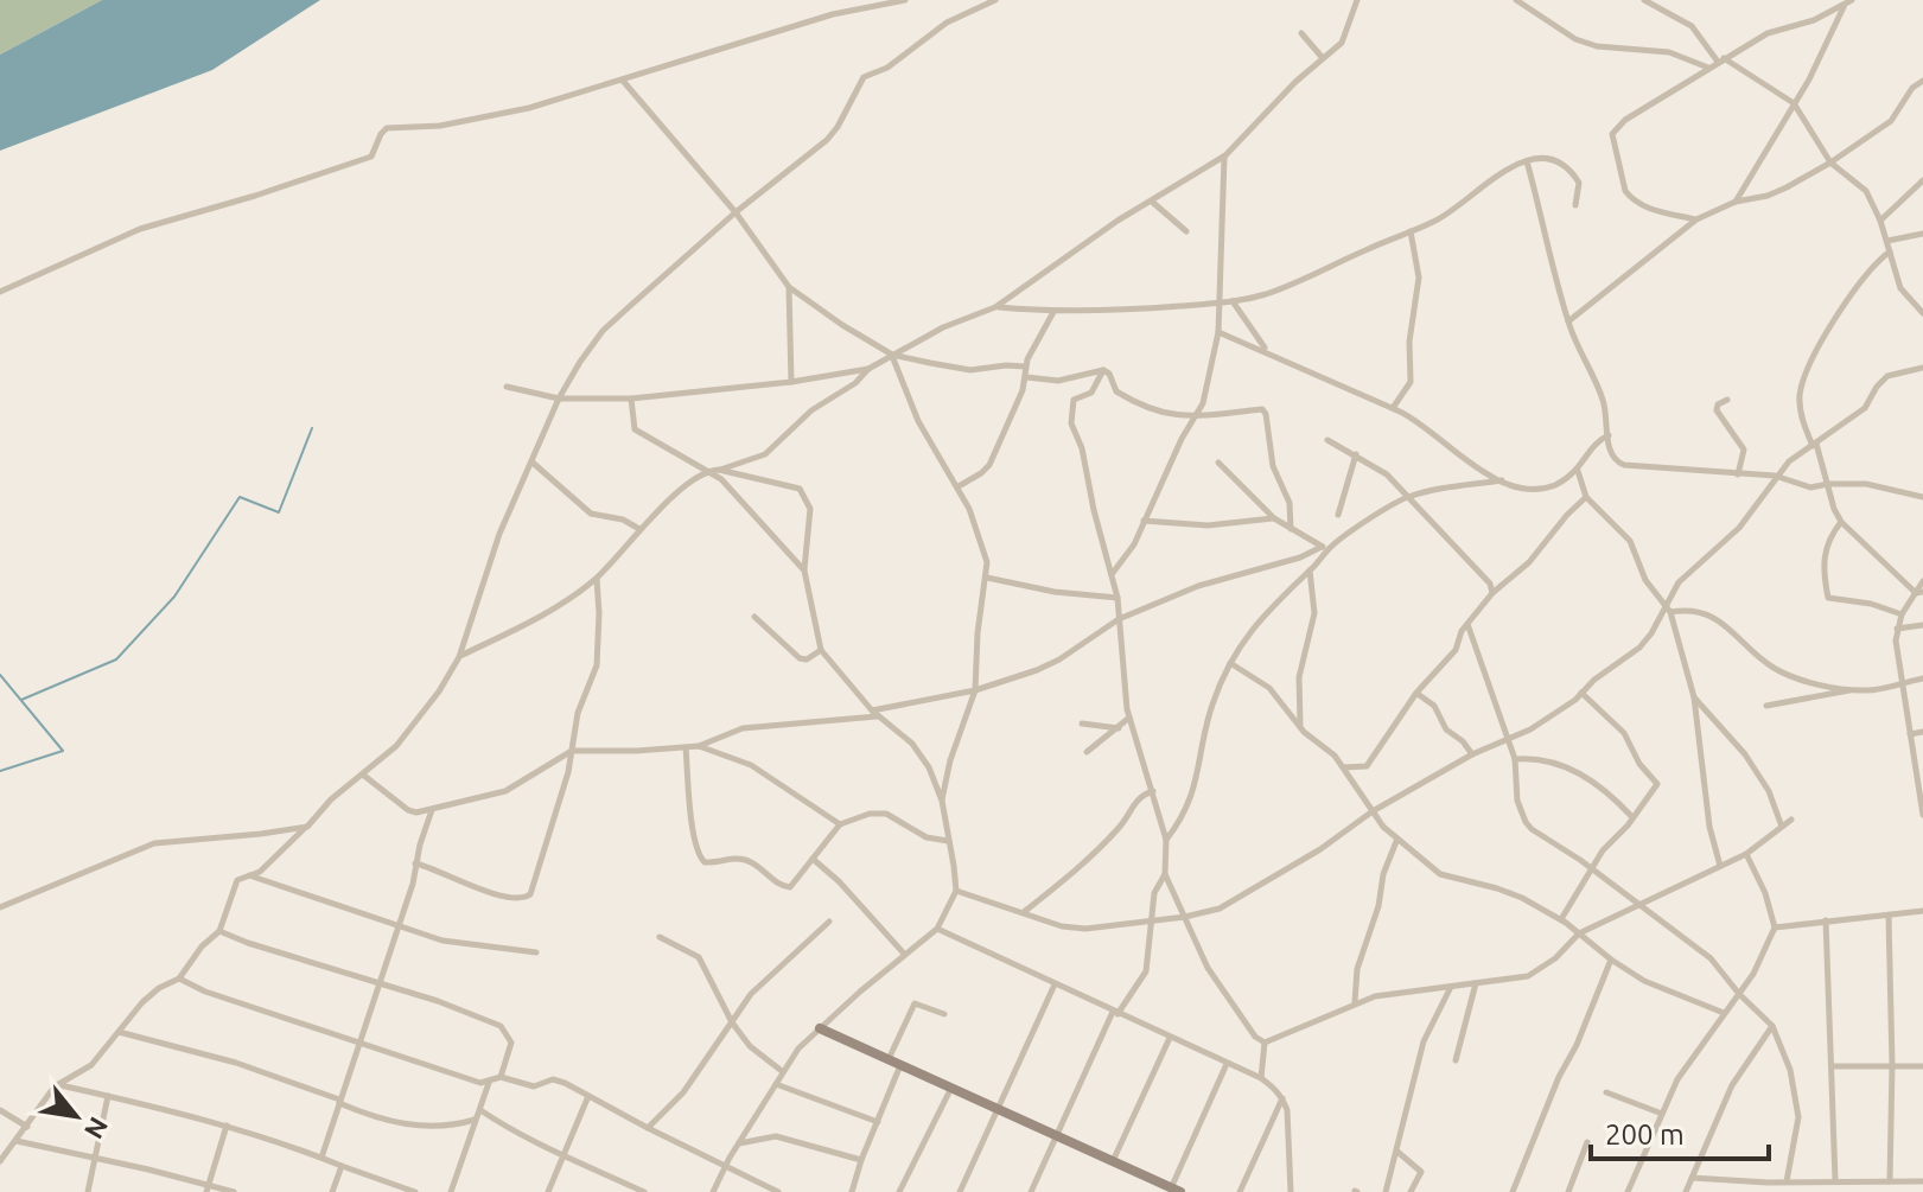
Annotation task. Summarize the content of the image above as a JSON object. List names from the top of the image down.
{
  "scale_bar": "200 m",
  "north": "bottom right"
}
